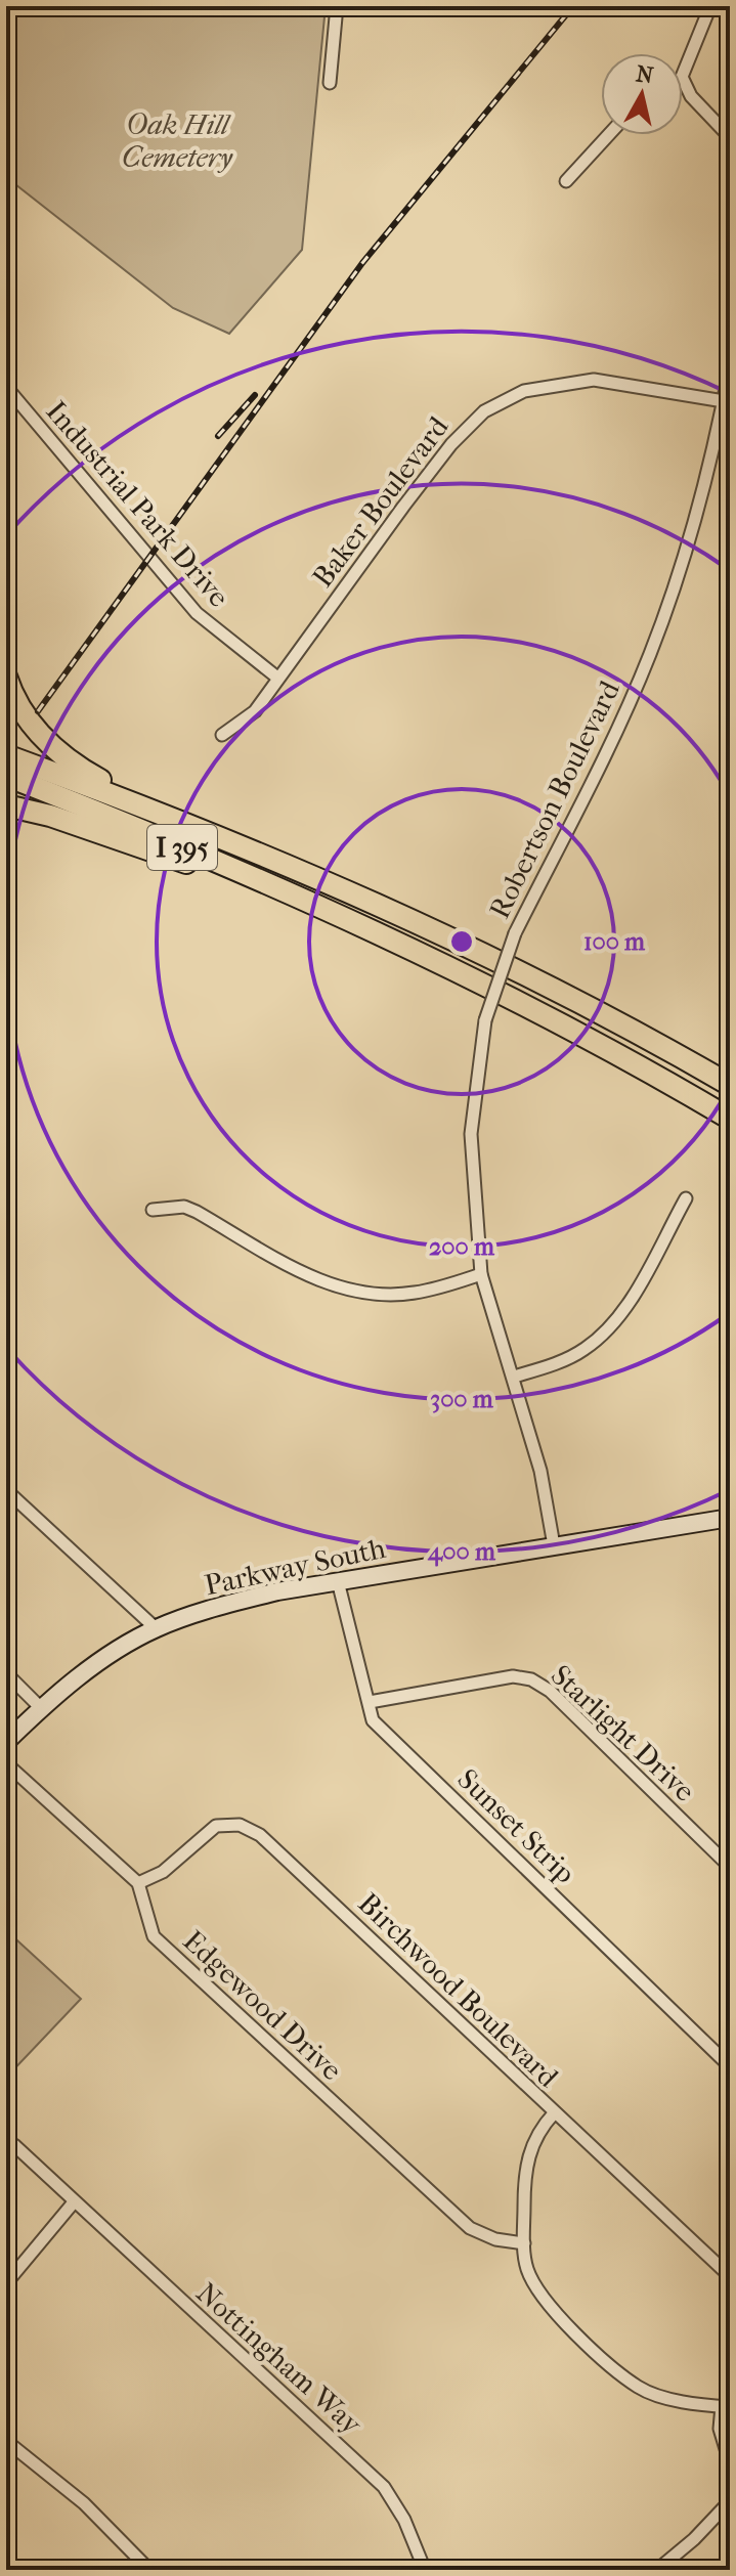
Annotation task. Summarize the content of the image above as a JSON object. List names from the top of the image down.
{
  "streets": {
    "highway": ["I 395"],
    "main road": ["Parkway South"],
    "street": [
      "Baker Boulevard",
      "Industrial Park Drive",
      "Robertson Boulevard",
      "Starlight Drive",
      "Sunset Strip",
      "Birchwood Boulevard",
      "Edgewood Drive",
      "Nottingham Way"
    ]
  },
  "crossings": [
    ["Baker Boulevard", "Industrial Park Drive"],
    ["Baker Boulevard", "Robertson Boulevard"],
    ["Robertson Boulevard", "Parkway South"],
    ["Parkway South", "Sunset Strip"],
    ["Starlight Drive", "Sunset Strip"],
    ["Birchwood Boulevard", "Edgewood Drive"]
  ],
  "parks": ["Oak Hill Cemetery"],
  "north": "top",
  "rings": [
    "100 m",
    "200 m",
    "300 m",
    "400 m"
  ]
}
